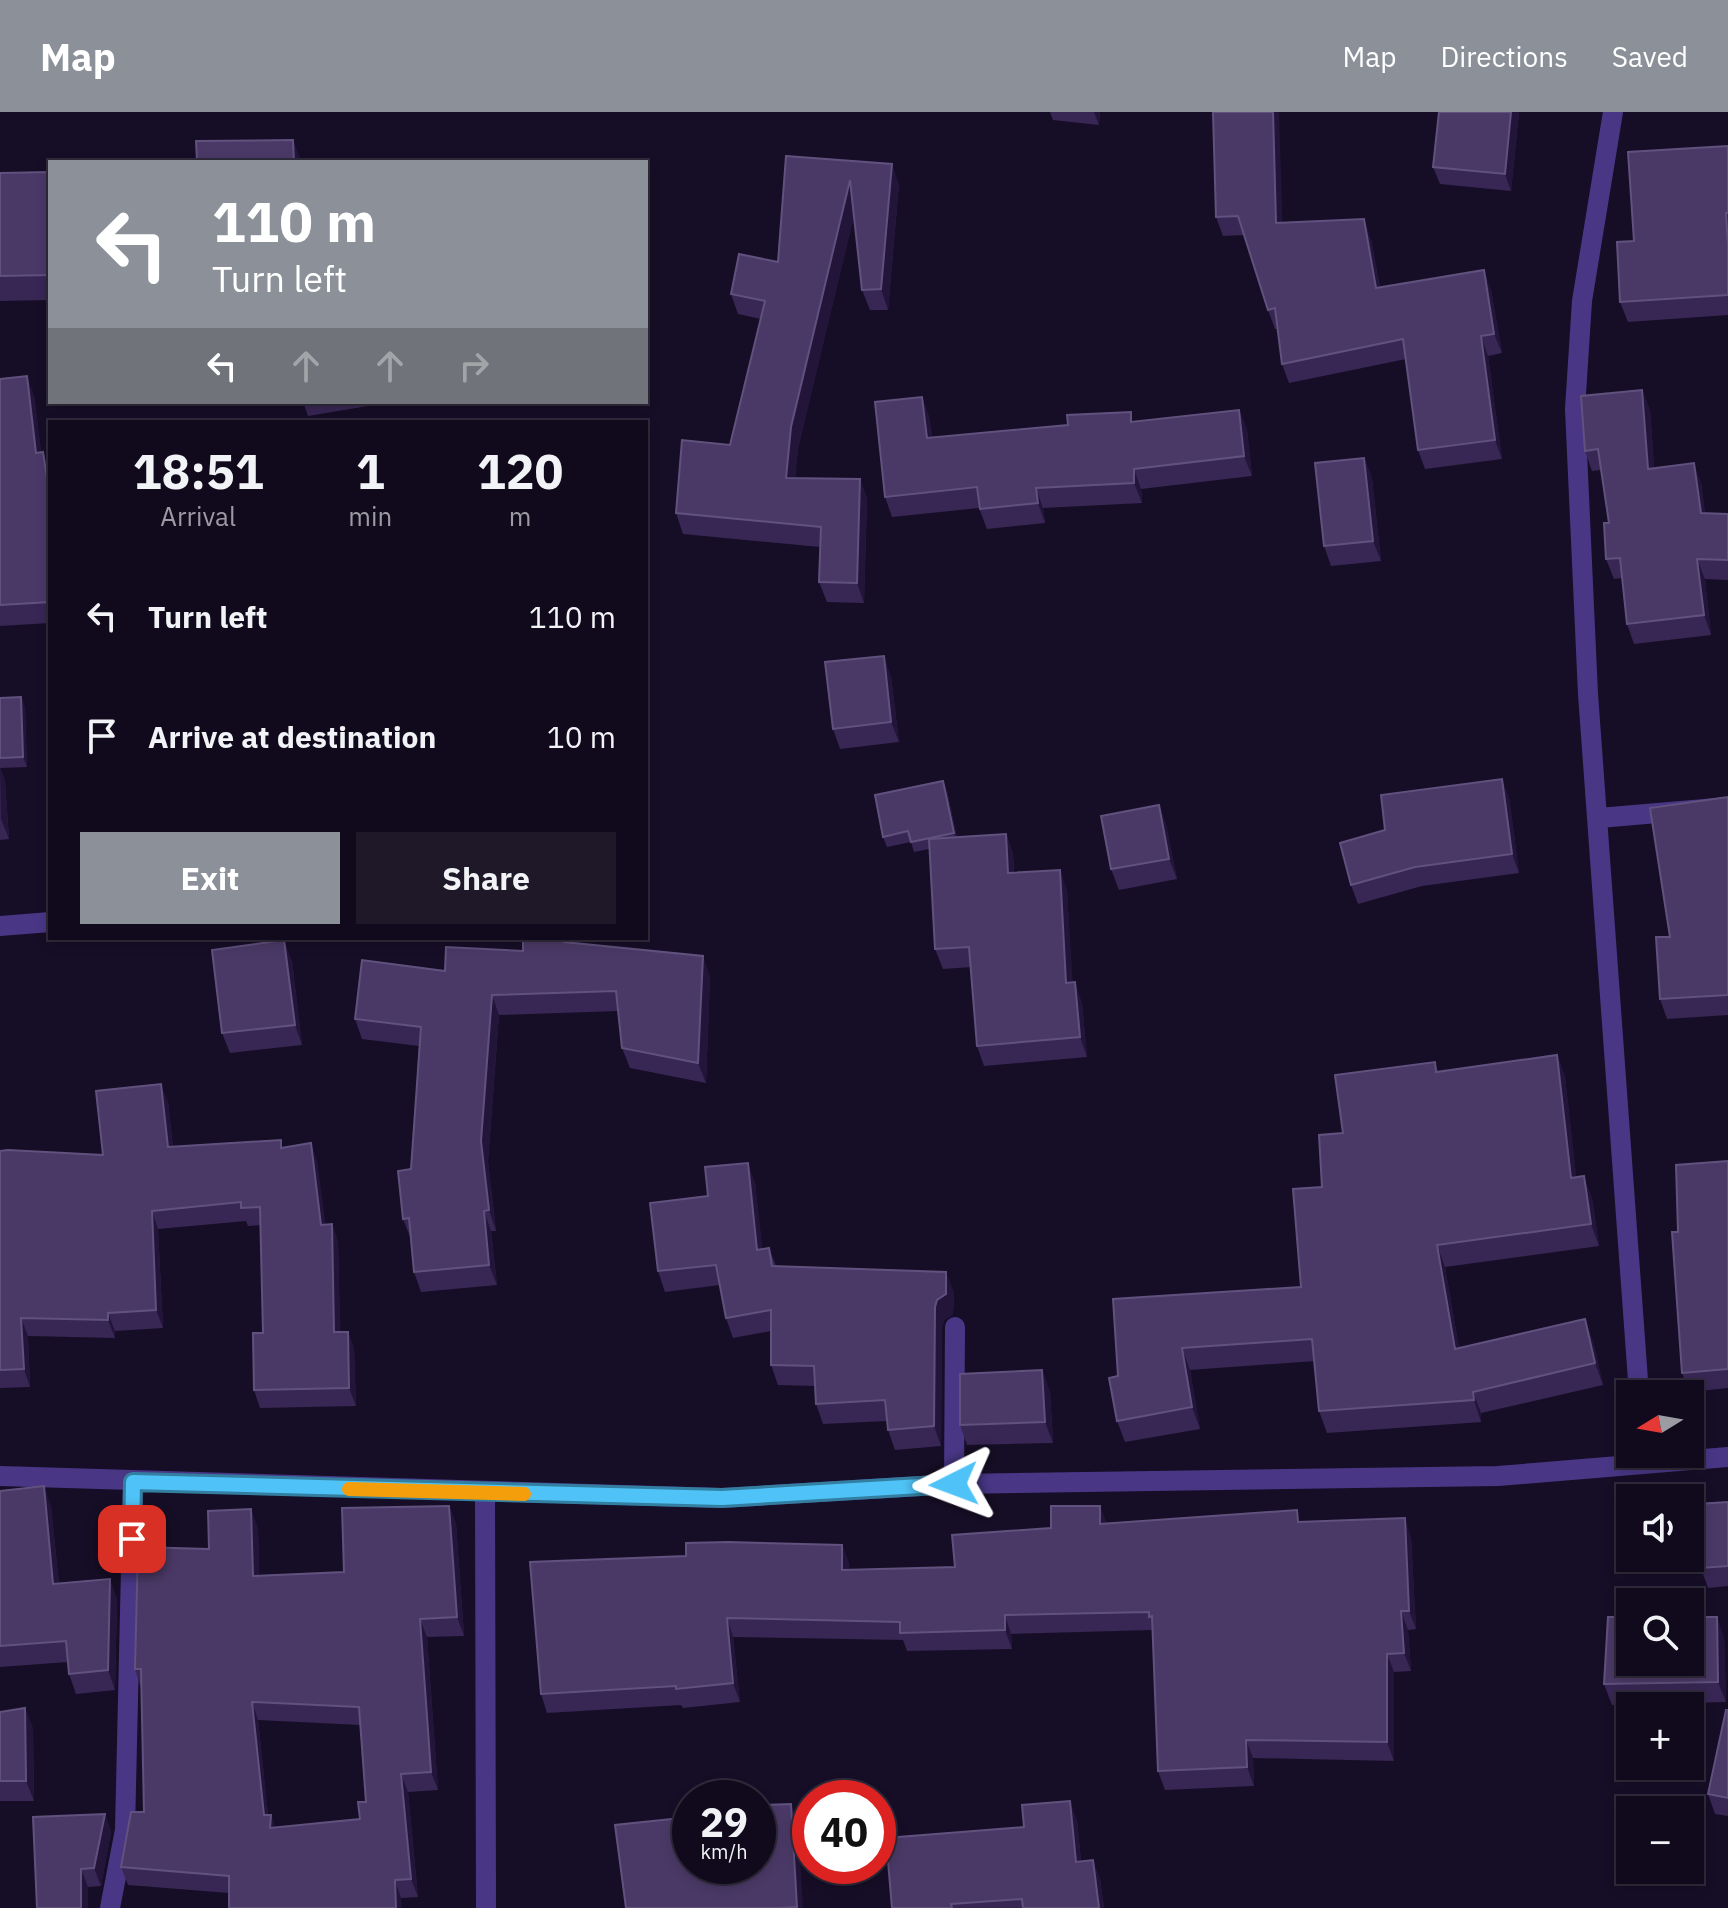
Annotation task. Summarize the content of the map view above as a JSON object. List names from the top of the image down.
{
  "north": "left",
  "page": {
    "header": "Map",
    "nav": ["Map", "Directions", "Saved"],
    "turn": ["110 m", "Turn left"],
    "eta": [
      "18:51",
      "Arrival",
      "1",
      "min",
      "120",
      "m"
    ],
    "list": [
      {
        "name": "Turn left",
        "value": "110 m"
      },
      {
        "name": "Arrive at destination",
        "value": "10 m"
      }
    ],
    "buttons": ["Exit", "Share"],
    "map_buttons": ["+", "−"],
    "speed": "29 km/h",
    "limit": "40"
  }
}
